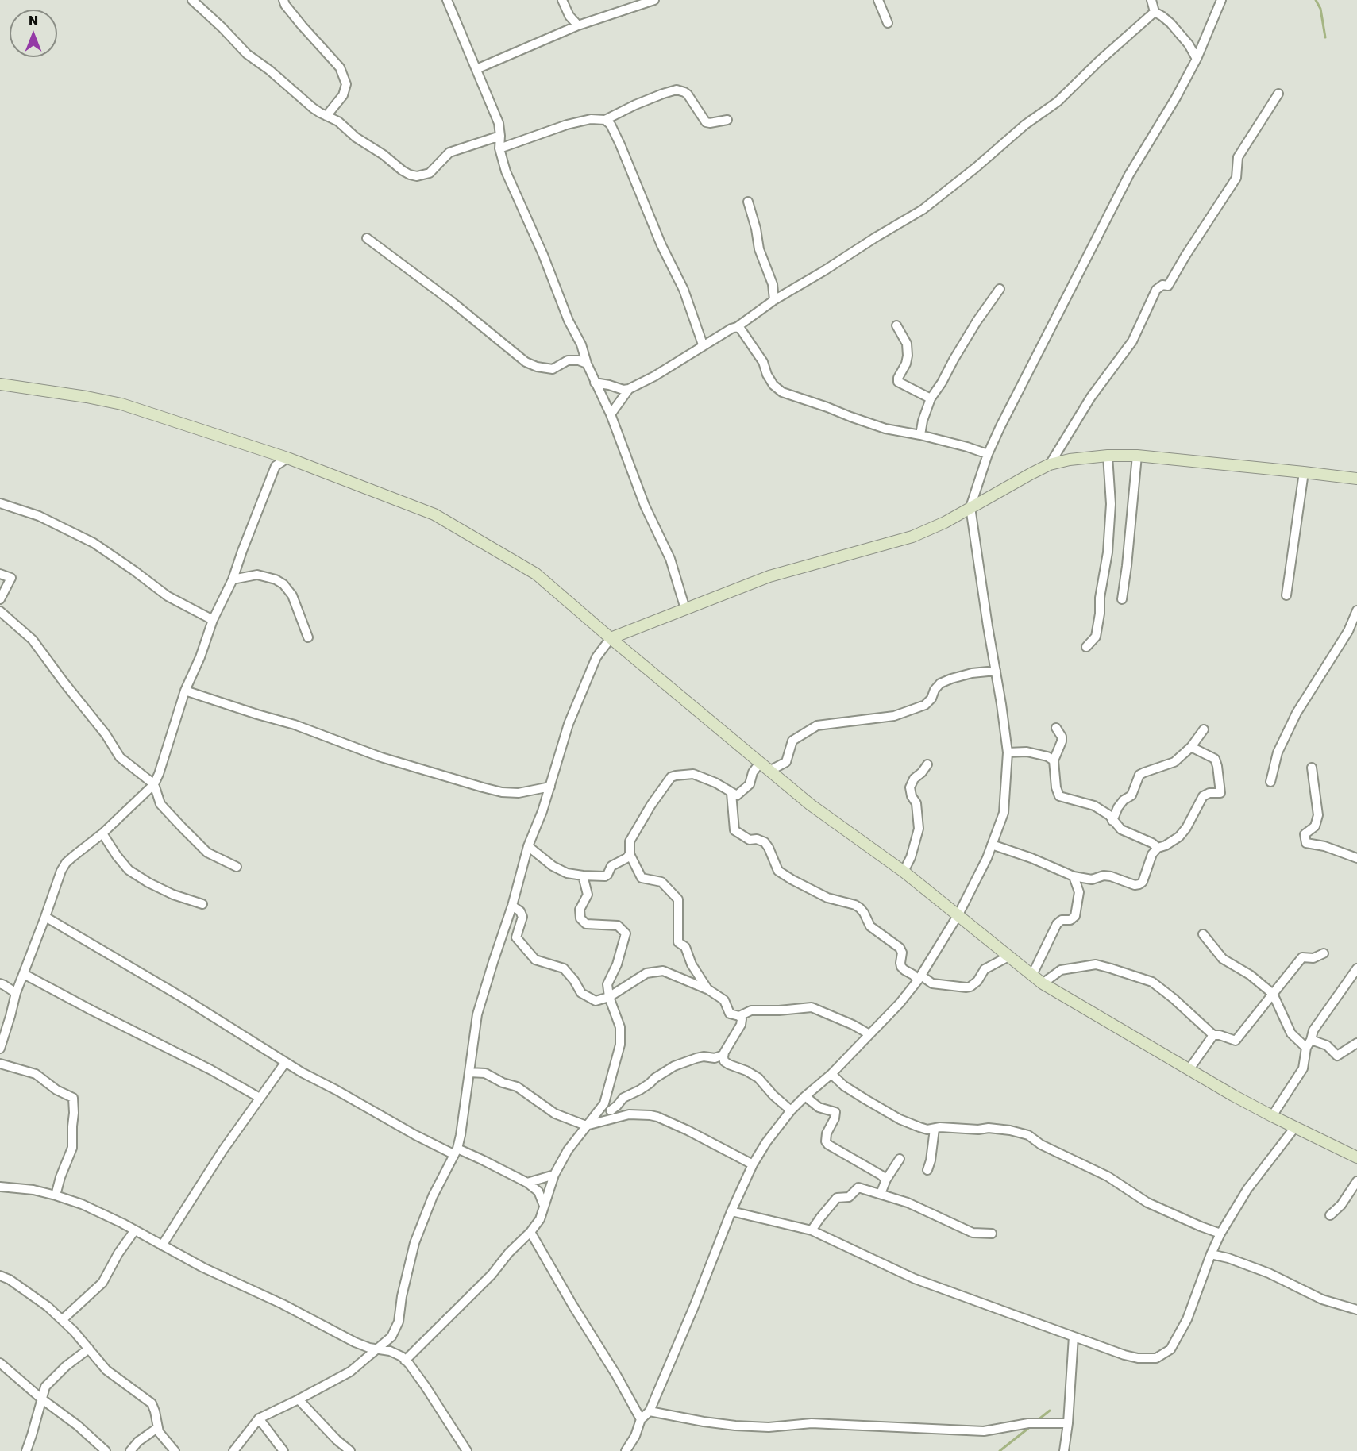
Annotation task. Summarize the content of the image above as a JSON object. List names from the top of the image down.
{
  "north": "top"
}
